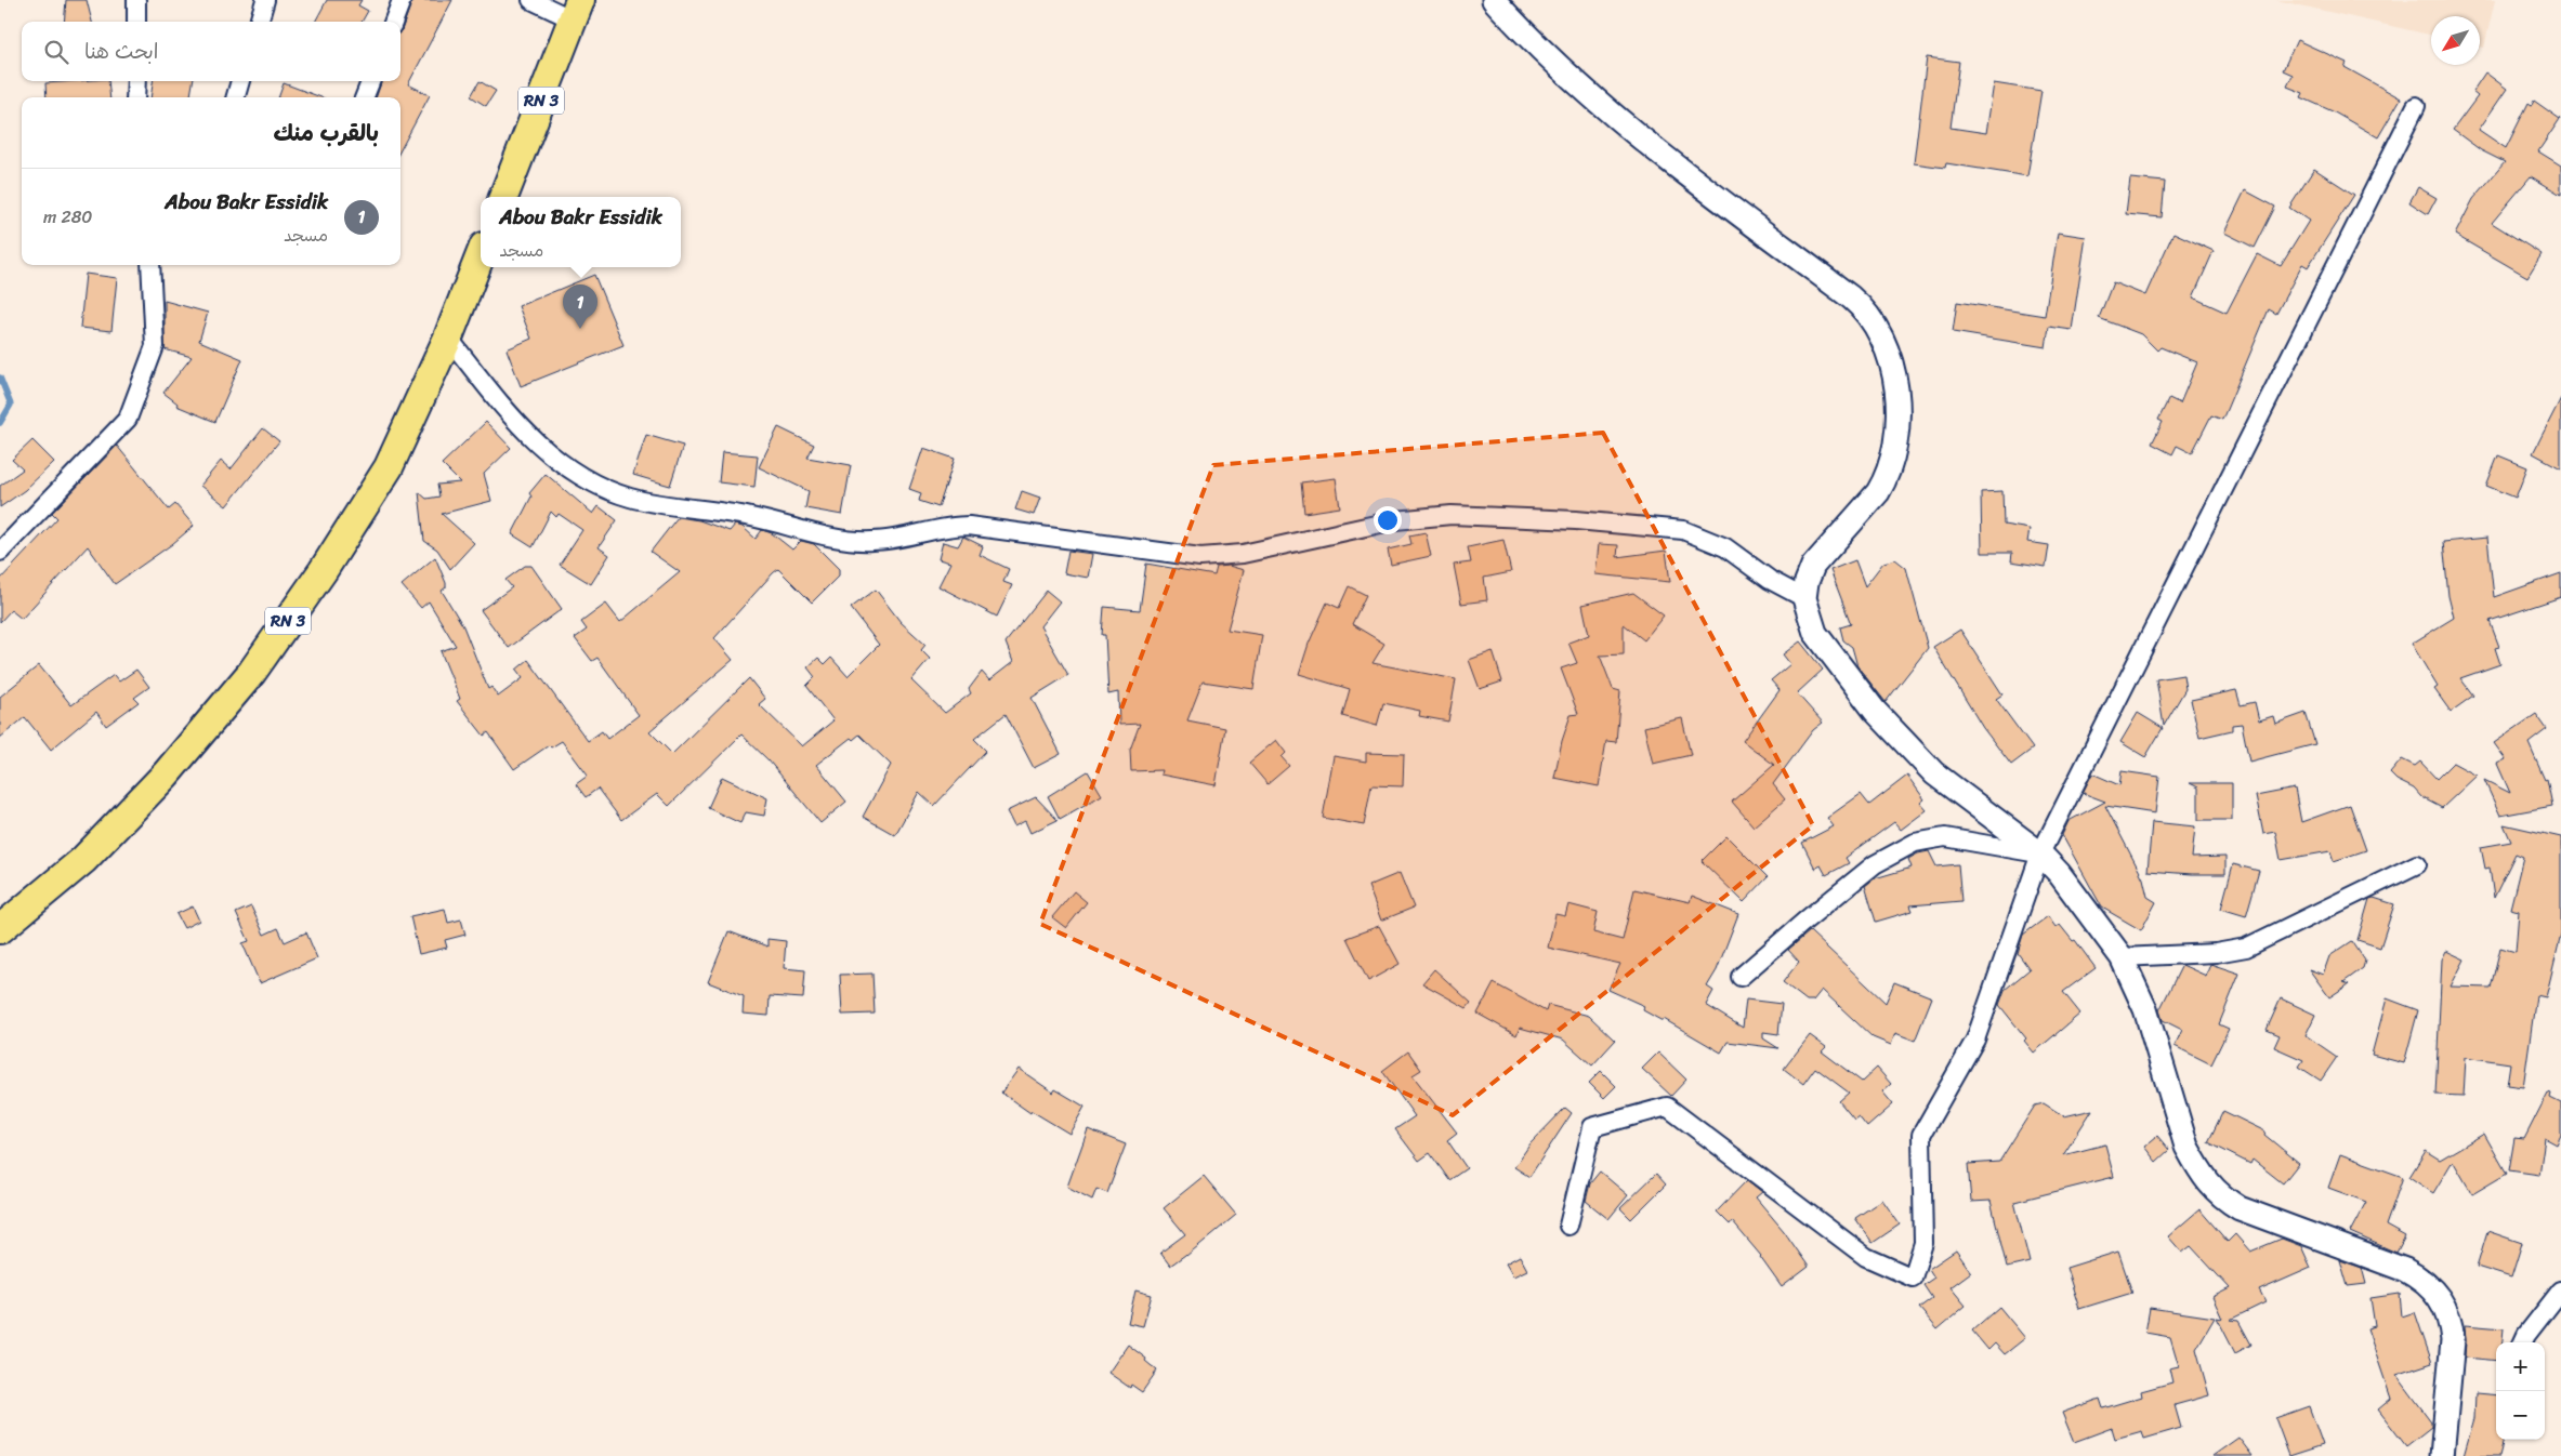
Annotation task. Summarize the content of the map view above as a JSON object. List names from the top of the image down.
{
  "streets": {
    "main road": ["RN 3"]
  },
  "north": "bottom left",
  "page": {
    "search": "ابحث هنا",
    "heading": "بالقرب منك",
    "list": [
      {
        "mark": "1",
        "name": "Abou Bakr Essidik",
        "note": "مسجد",
        "value": "280 m"
      }
    ],
    "popup": ["Abou Bakr Essidik", "مسجد"],
    "pins": "1",
    "map_buttons": ["+", "−"]
  }
}
